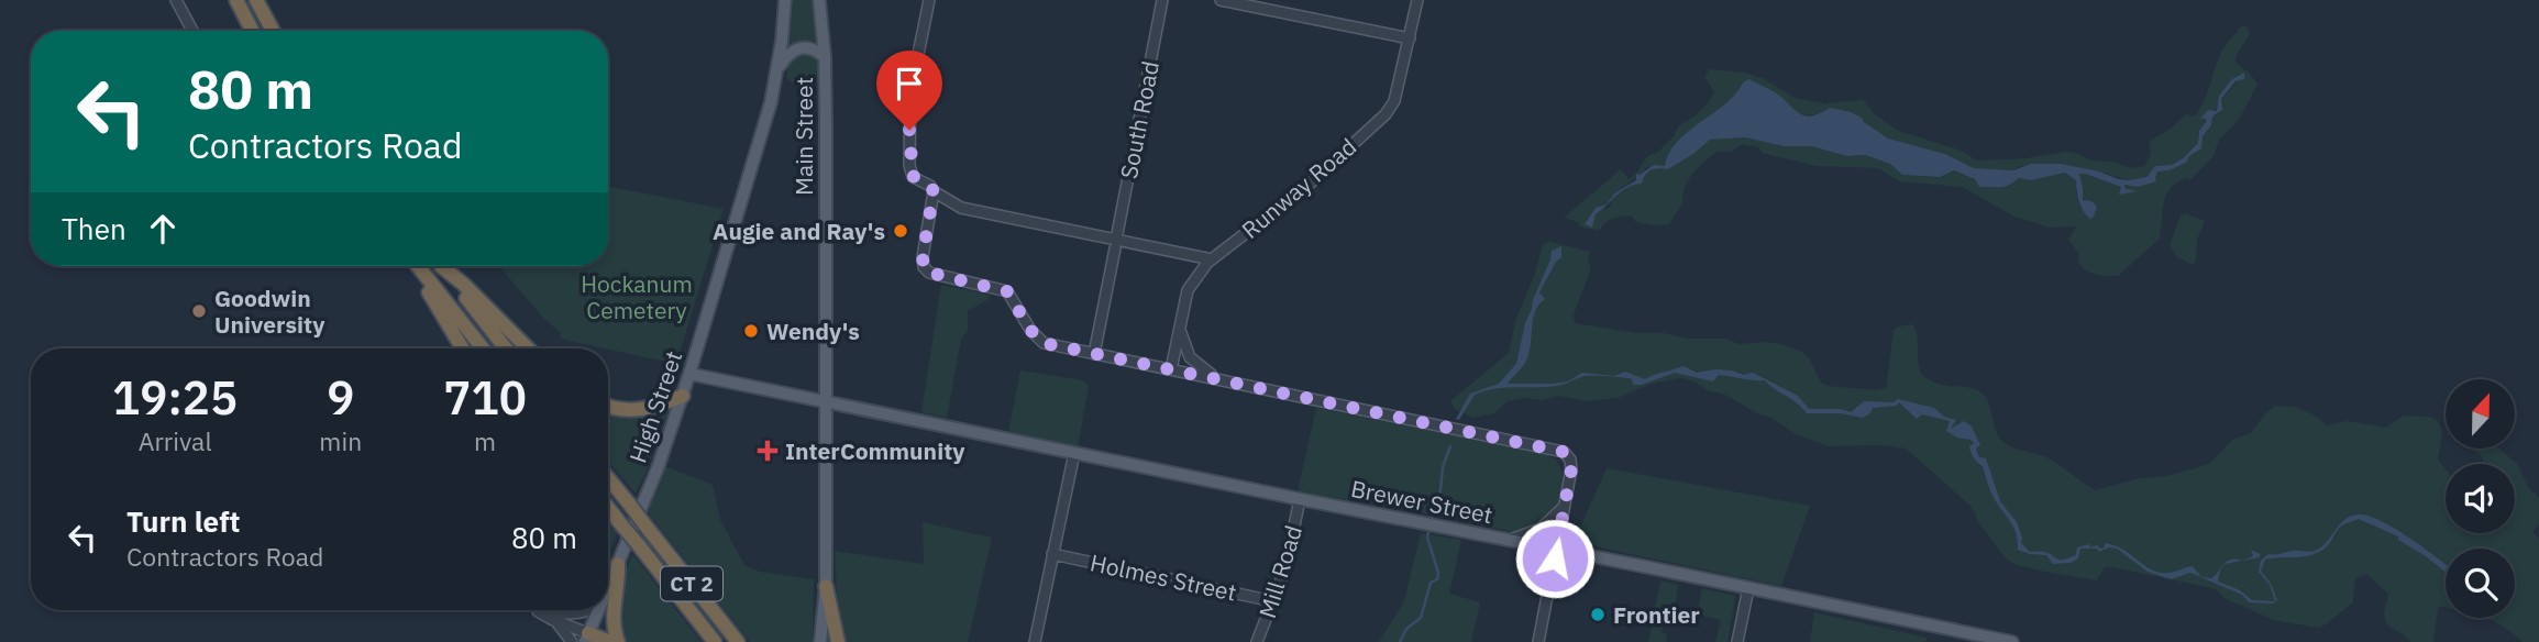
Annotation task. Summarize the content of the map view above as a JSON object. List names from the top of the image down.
{
  "streets": {
    "highway": ["CT 2"],
    "main road": ["Main Street", "High Street", "Brewer Street"],
    "street": [
      "South Road",
      "Runway Road",
      "Mill Road",
      "Holmes Street"
    ]
  },
  "crossings": [
    ["Main Street", "Brewer Street"],
    ["High Street", "Brewer Street"],
    ["Brewer Street", "Mill Road"],
    ["Mill Road", "Holmes Street"]
  ],
  "parks": ["Hockanum Cemetery"],
  "places": {
    "other": [
      "Augie and Ray's",
      "Goodwin University",
      "Wendy's",
      "Frontier"
    ],
    "health": ["InterCommunity"]
  },
  "north": "top",
  "page": {
    "turn": ["80 m", "Contractors Road"],
    "then": "Then",
    "eta": [
      "19:25",
      "Arrival",
      "9",
      "min",
      "710",
      "m"
    ],
    "list": [
      {
        "name": "Turn left",
        "note": "Contractors Road",
        "value": "80 m"
      }
    ]
  }
}
